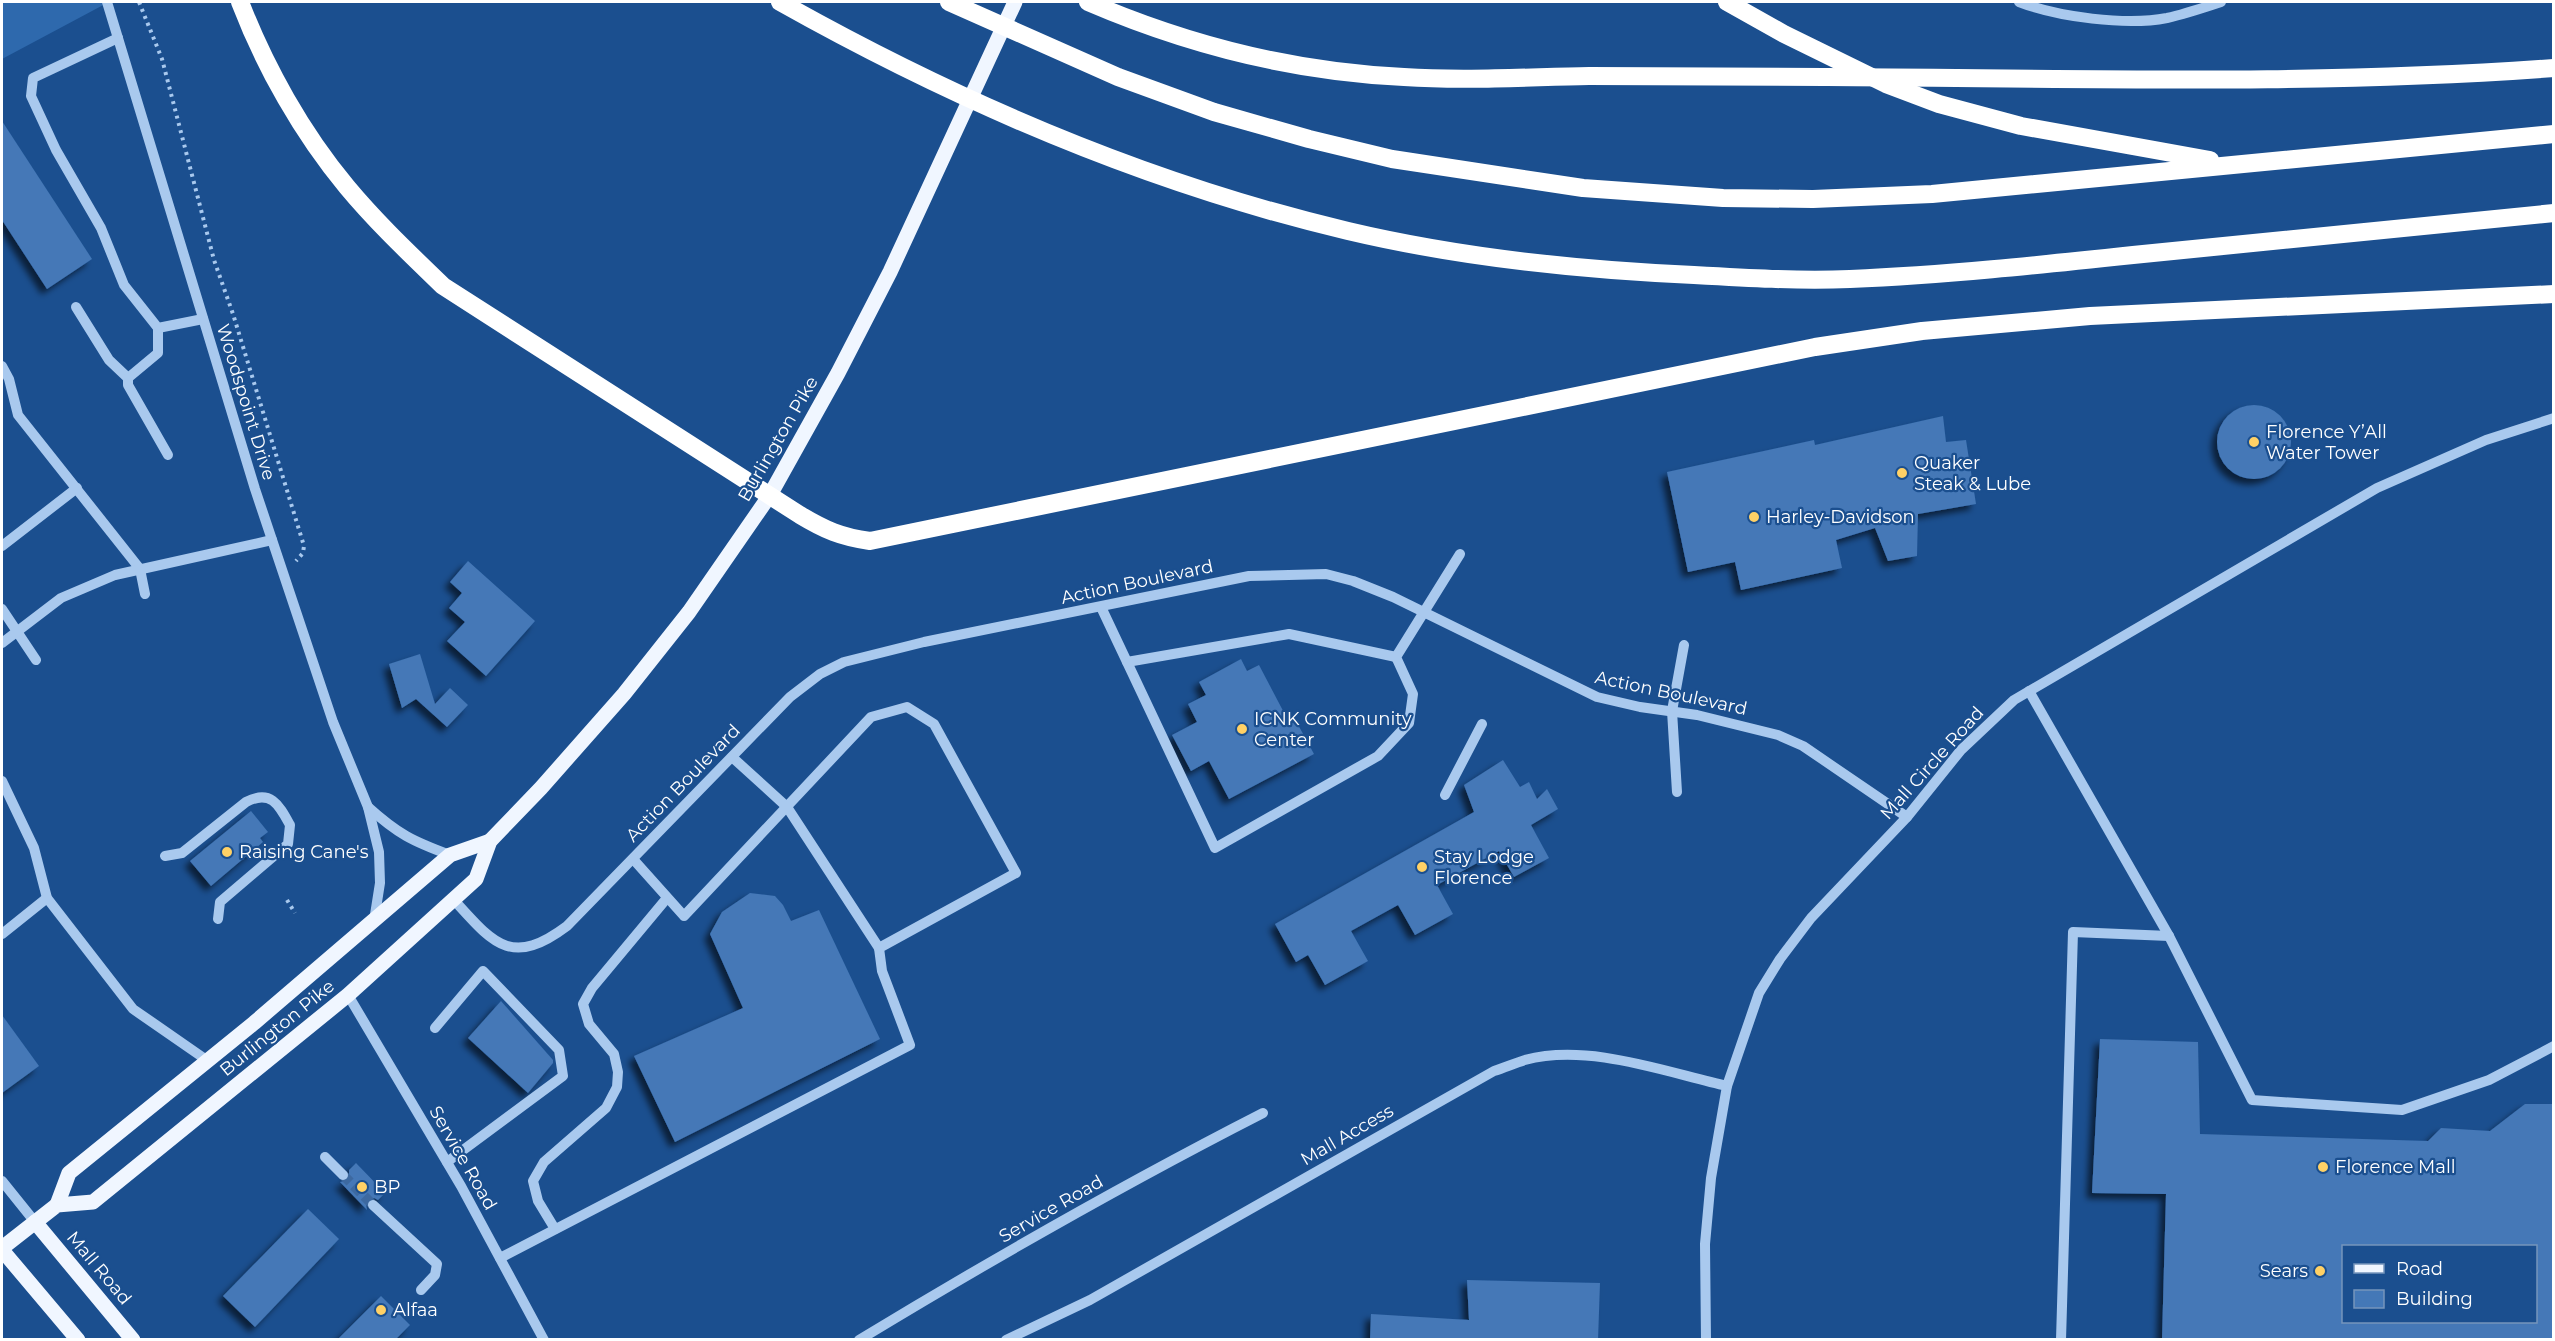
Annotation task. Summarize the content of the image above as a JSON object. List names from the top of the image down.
{
  "streets": {
    "main road": ["Burlington Pike", "Mall Road"],
    "street": [
      "Woodspoint Drive",
      "Action Boulevard",
      "Mall Circle Road",
      "Mall Access",
      "Service Road"
    ]
  },
  "crossings": [
    ["Woodspoint Drive", "Burlington Pike"],
    ["Burlington Pike", "Action Boulevard"],
    ["Burlington Pike", "Service Road"],
    ["Action Boulevard", "Mall Circle Road"],
    ["Mall Circle Road", "Mall Access"]
  ],
  "places": [
    "Florence Y’All Water Tower",
    "Quaker Steak & Lube",
    "Harley-Davidson",
    "ICNK Community Center",
    "Raising Cane's",
    "Stay Lodge Florence",
    "Florence Mall",
    "BP",
    "Sears",
    "Alfaa"
  ],
  "legend": ["Road", "Building"]
}
